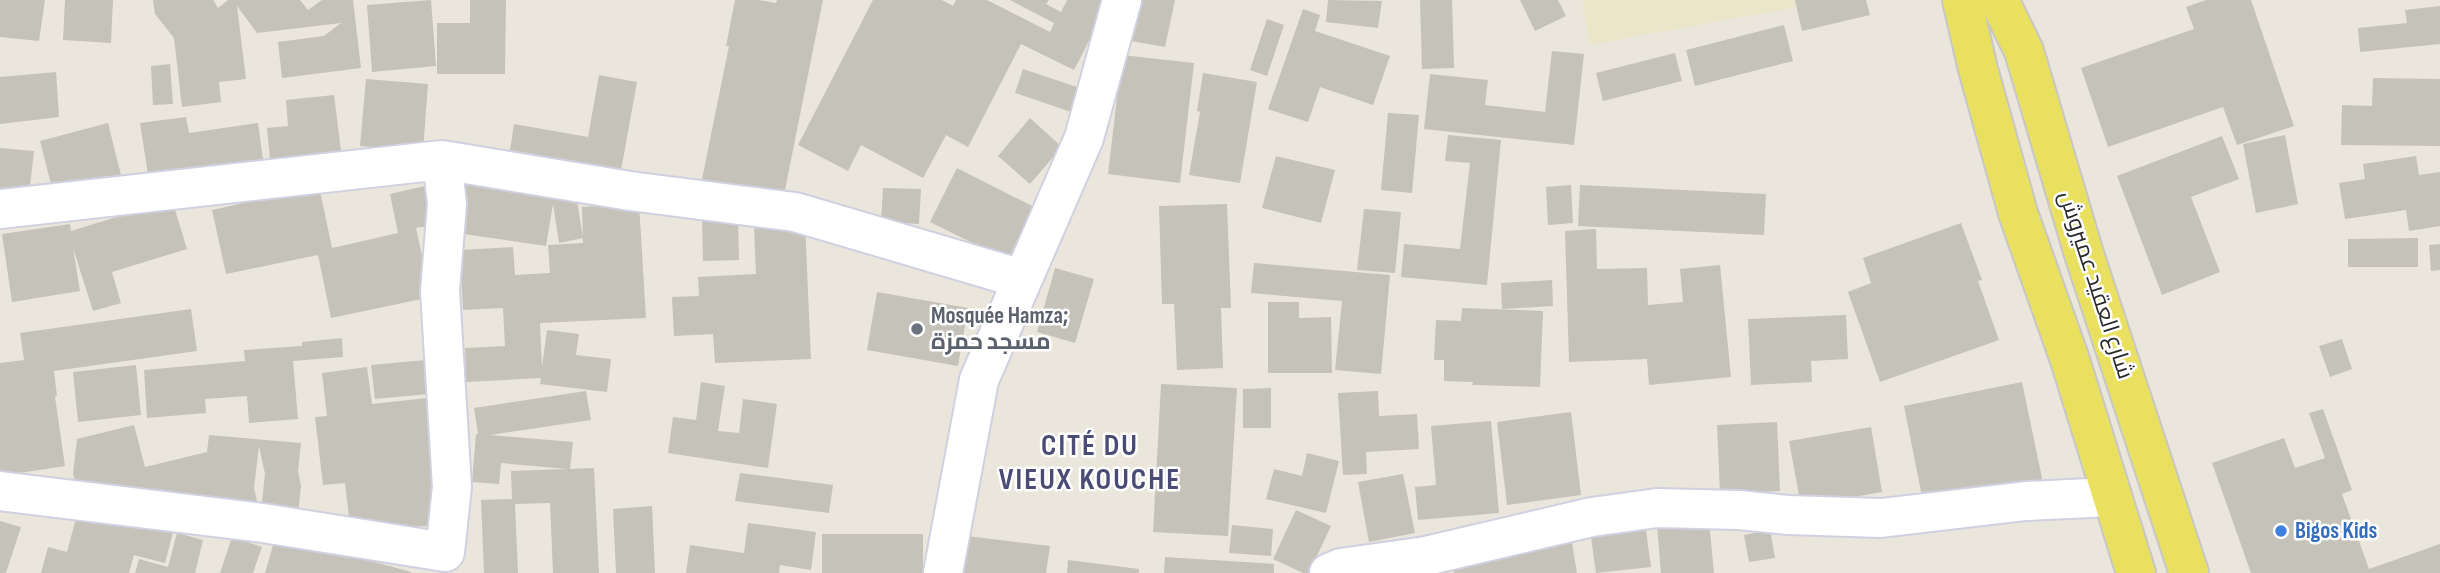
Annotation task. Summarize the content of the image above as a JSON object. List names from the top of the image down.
{
  "streets": {
    "main road": ["شارع العقيد عميروش"]
  },
  "districts": ["CITÉ DU VIEUX KOUCHE"],
  "places": ["Mosquée Hamza; مسجد حمزة", "Bigos Kids"]
}
